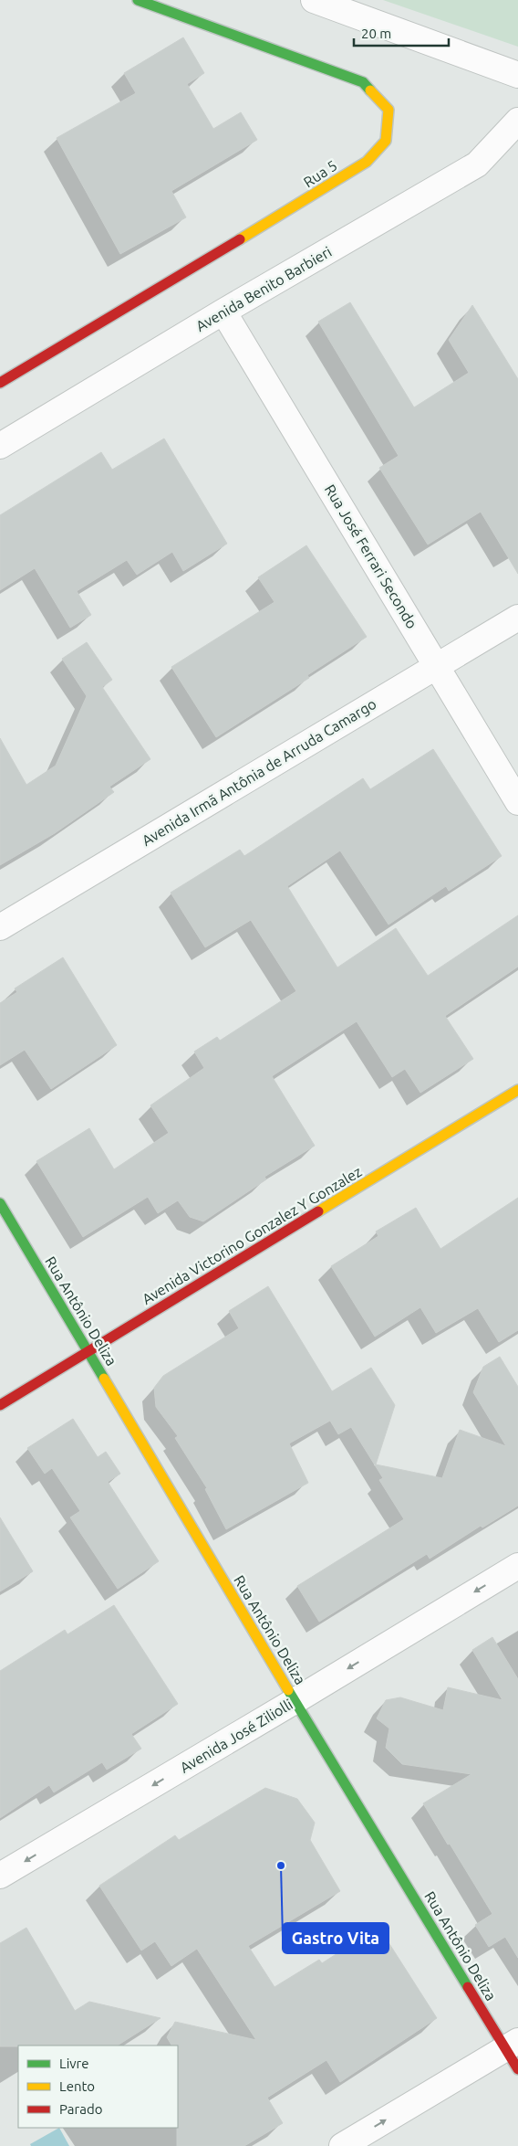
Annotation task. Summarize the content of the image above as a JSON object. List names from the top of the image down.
{
  "streets": {
    "street": [
      "Rua 5",
      "Avenida Benito Barbieri",
      "Rua José Ferrari Secondo",
      "Avenida Irmã Antônia de Arruda Camargo",
      "Avenida Victorino Gonzalez Y Gonzalez",
      "Rua Antônio Deliza",
      "Avenida José Ziliolli"
    ]
  },
  "crossings": [
    ["Avenida Benito Barbieri", "Rua José Ferrari Secondo"],
    ["Rua José Ferrari Secondo", "Avenida Irmã Antônia de Arruda Camargo"],
    ["Avenida Victorino Gonzalez Y Gonzalez", "Rua Antônio Deliza"],
    ["Rua Antônio Deliza", "Avenida José Ziliolli"]
  ],
  "one_way": ["Avenida José Ziliolli"],
  "places": ["Gastro Vita"],
  "legend": ["Livre", "Lento", "Parado"],
  "scale_bar": "20 m"
}
